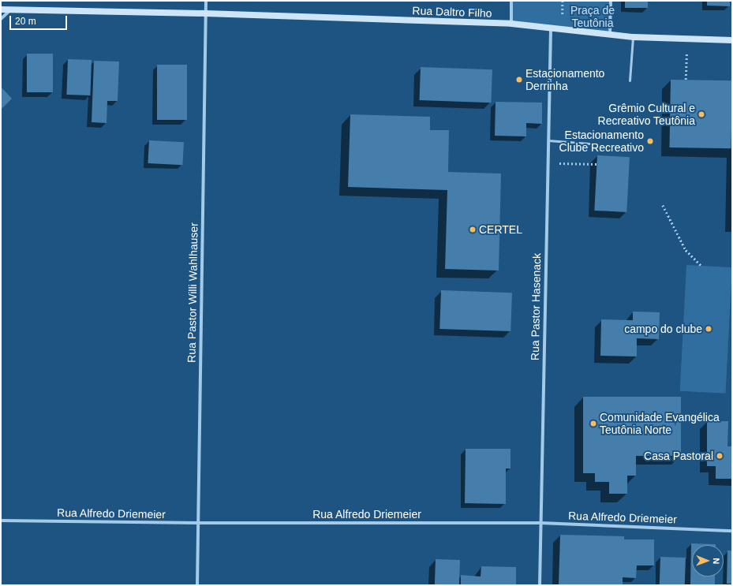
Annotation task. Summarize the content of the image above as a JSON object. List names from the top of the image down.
{
  "streets": {
    "main road": ["Rua Daltro Filho"],
    "street": ["Rua Pastor Willi Wahlhauser", "Rua Pastor Hasenack", "Rua Alfredo Driemeier"]
  },
  "crossings": [
    ["Rua Daltro Filho", "Rua Pastor Willi Wahlhauser"],
    ["Rua Daltro Filho", "Rua Pastor Hasenack"],
    ["Rua Pastor Willi Wahlhauser", "Rua Alfredo Driemeier"],
    ["Rua Pastor Hasenack", "Rua Alfredo Driemeier"]
  ],
  "parks": ["Praça de Teutônia"],
  "places": [
    "Estacionamento Derrinha",
    "Grêmio Cultural e Recreativo Teutônia",
    "Estacionamento Clube Recreativo",
    "CERTEL",
    "campo do clube",
    "Comunidade Evangélica Teutônia Norte",
    "Casa Pastoral"
  ],
  "scale_bar": "20 m",
  "north": "right"
}
